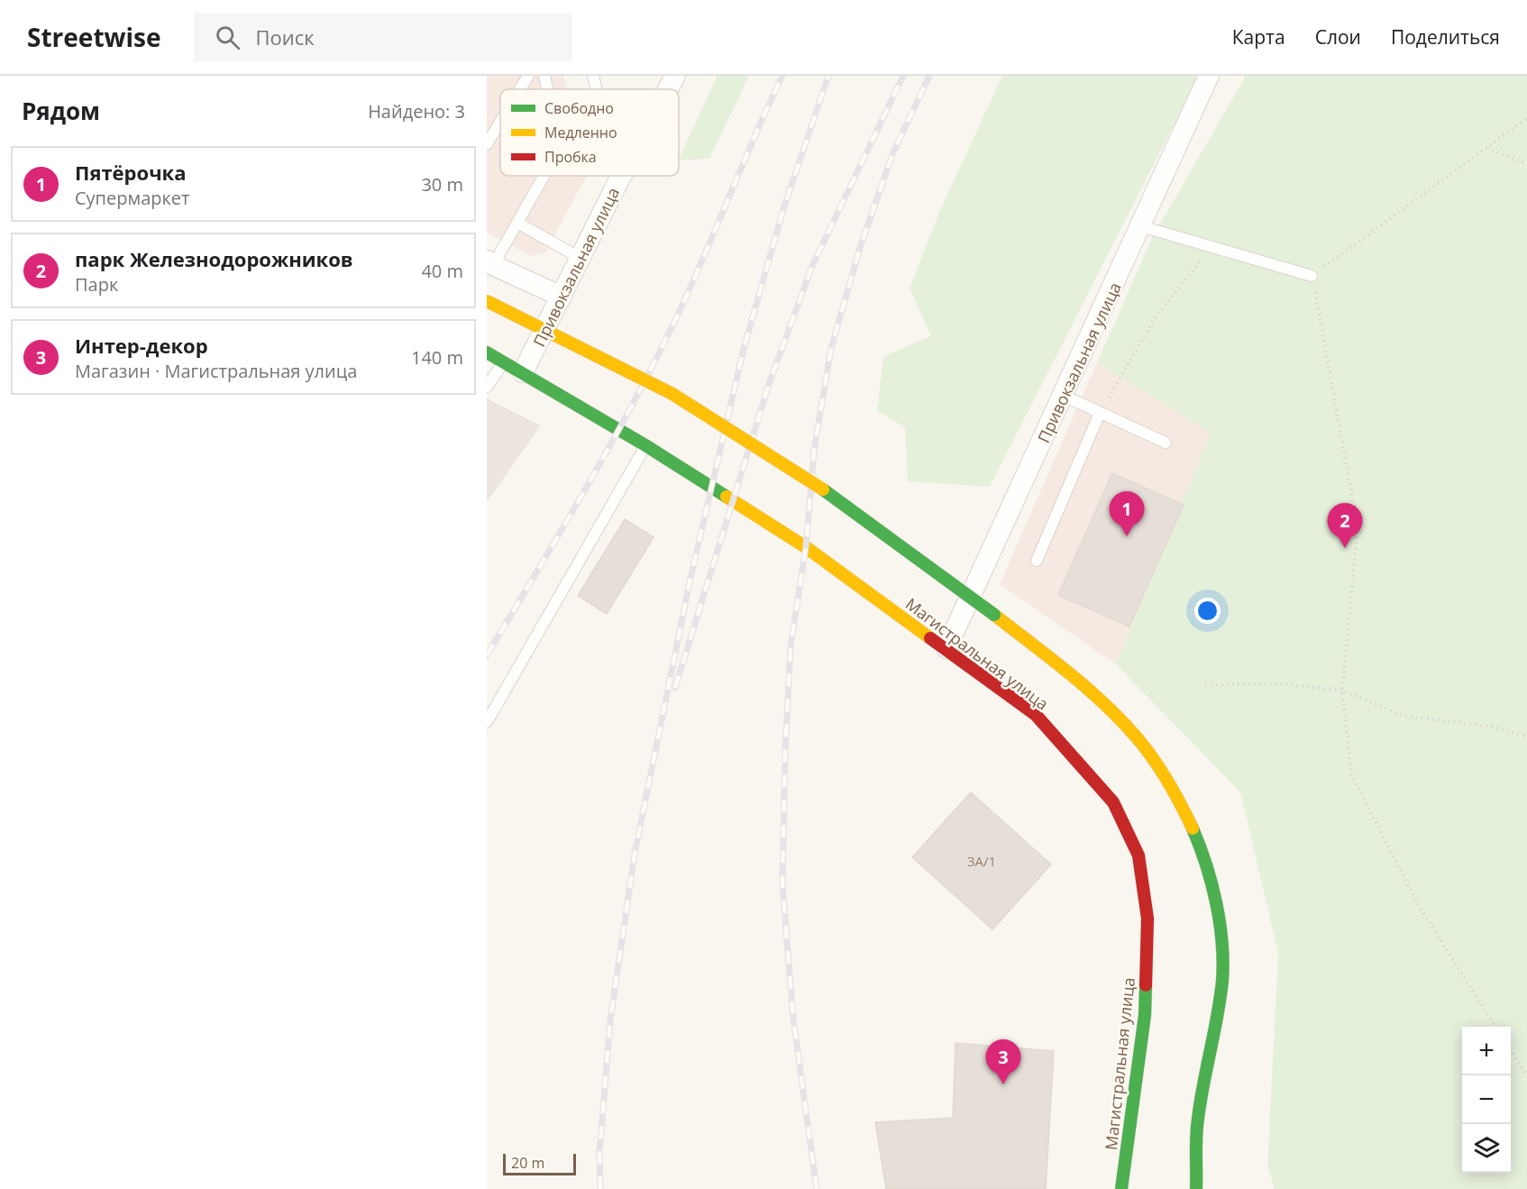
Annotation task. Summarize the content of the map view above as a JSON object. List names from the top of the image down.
{
  "streets": {
    "main road": ["Магистральная улица"],
    "street": ["Привокзальная улица"]
  },
  "crossings": [
    ["Привокзальная улица", "Магистральная улица"]
  ],
  "house_numbers": ["3А/1"],
  "legend": ["Свободно", "Медленно", "Пробка"],
  "scale_bar": "20 m",
  "page": {
    "header": "Streetwise",
    "search": "Поиск",
    "nav": ["Карта", "Слои", "Поделиться"],
    "heading": ["Рядом", "Найдено: 3"],
    "list": [
      {
        "mark": "1",
        "name": "Пятёрочка",
        "note": "Супермаркет",
        "value": "30 m"
      },
      {
        "mark": "2",
        "name": "парк Железнодорожников",
        "note": "Парк",
        "value": "40 m"
      },
      {
        "mark": "3",
        "name": "Интер-декор",
        "note": "Магазин · Магистральная улица",
        "value": "140 m"
      }
    ],
    "pins": ["1", "2", "3"],
    "map_buttons": ["+", "−"],
    "scale": "20 m"
  }
}
